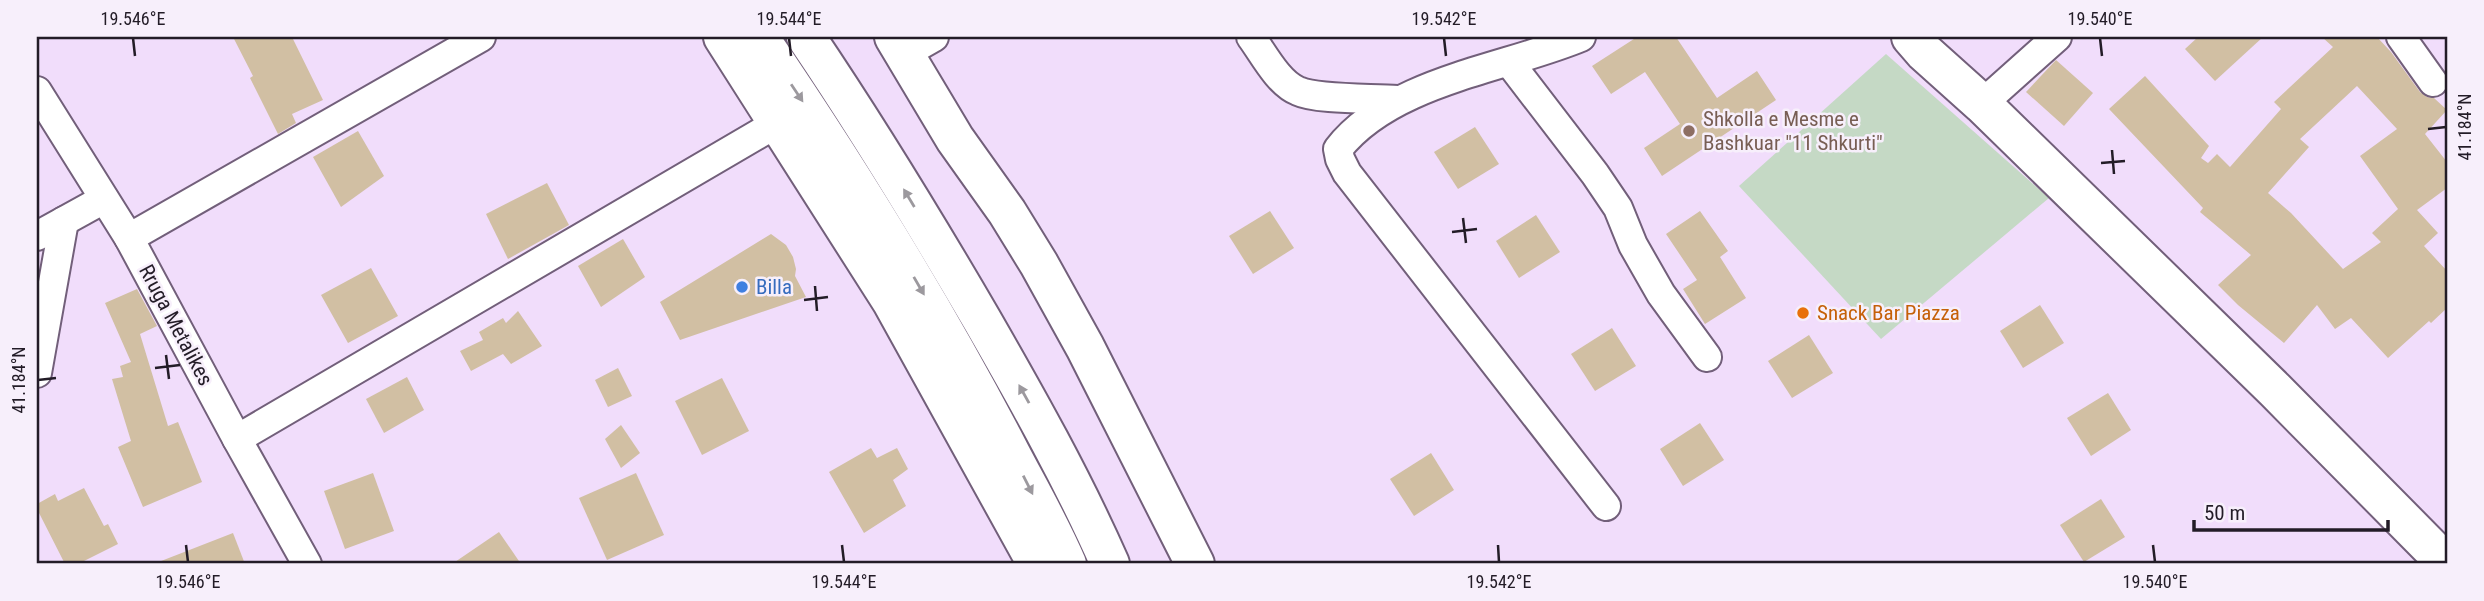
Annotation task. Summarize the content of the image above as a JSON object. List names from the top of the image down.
{
  "streets": {
    "street": ["Rruga Metalikes"]
  },
  "places": ["Shkolla e Mesme e Bashkuar \"11 Shkurti\"", "Billa", "Snack Bar Piazza"],
  "scale_bar": "50 m",
  "coordinates": [
    "19.546°E",
    "19.544°E",
    "19.542°E",
    "19.540°E",
    "41.184°N"
  ]
}
